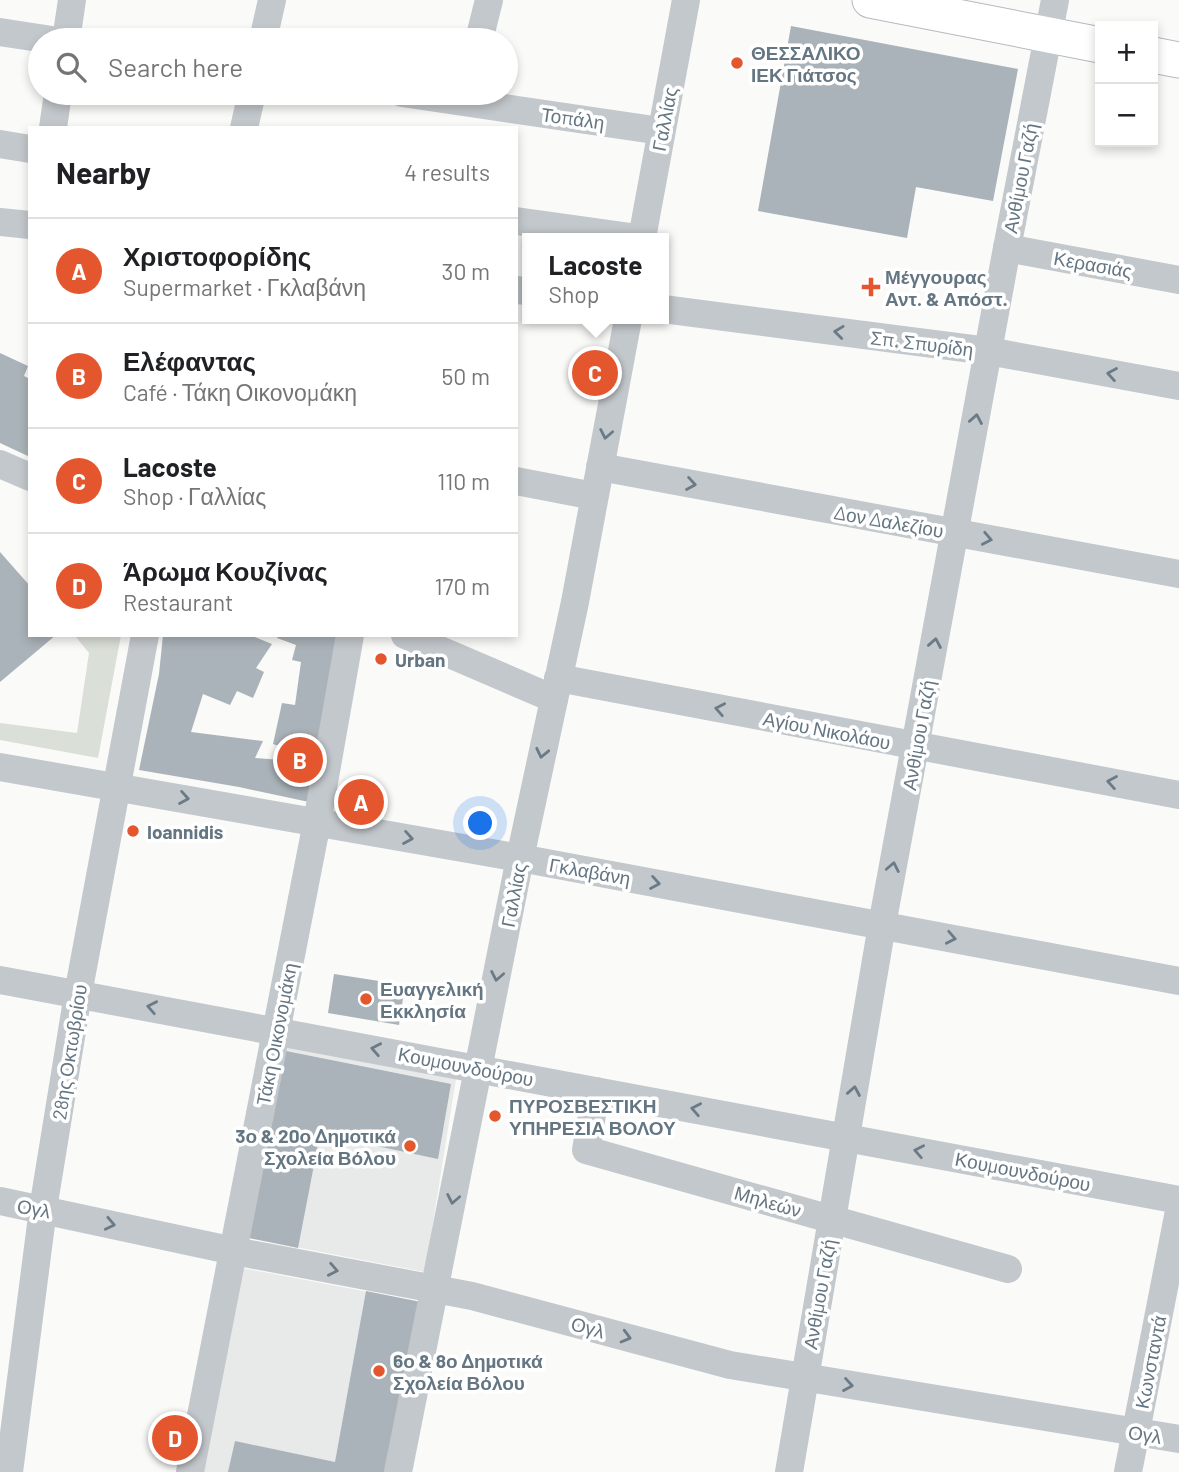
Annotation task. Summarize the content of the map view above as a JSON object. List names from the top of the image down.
{
  "streets": {
    "street": [
      "Τοπάλη",
      "Γαλλίας",
      "Ανθίμου Γαζή",
      "Κερασιάς",
      "Σπ. Σπυρίδη",
      "Δον Δαλεζίου",
      "Αγίου Νικολάου",
      "Γκλαβάνη",
      "Τάκη Οικονομάκη",
      "28ης Οκτωβρίου",
      "Κουμουνδούρου",
      "Μηλεών",
      "Ογλ",
      "Κωνσταντά"
    ]
  },
  "crossings": [
    ["Τοπάλη", "Γαλλίας"],
    ["Γαλλίας", "Δον Δαλεζίου"],
    ["Γαλλίας", "Αγίου Νικολάου"],
    ["Γαλλίας", "Γκλαβάνη"],
    ["Γαλλίας", "Κουμουνδούρου"],
    ["Γαλλίας", "Ογλ"],
    ["Ανθίμου Γαζή", "Κερασιάς"],
    ["Ανθίμου Γαζή", "Σπ. Σπυρίδη"],
    ["Ανθίμου Γαζή", "Δον Δαλεζίου"],
    ["Ανθίμου Γαζή", "Αγίου Νικολάου"],
    ["Ανθίμου Γαζή", "Γκλαβάνη"],
    ["Ανθίμου Γαζή", "Κουμουνδούρου"],
    ["Ανθίμου Γαζή", "Μηλεών"],
    ["Ανθίμου Γαζή", "Ογλ"],
    ["Γκλαβάνη", "Τάκη Οικονομάκη"],
    ["Γκλαβάνη", "28ης Οκτωβρίου"],
    ["Τάκη Οικονομάκη", "Κουμουνδούρου"],
    ["Τάκη Οικονομάκη", "Ογλ"],
    ["28ης Οκτωβρίου", "Κουμουνδούρου"],
    ["28ης Οκτωβρίου", "Ογλ"],
    ["Κουμουνδούρου", "Μηλεών"],
    ["Ογλ", "Κωνσταντά"]
  ],
  "one_way": [
    "Γαλλίας",
    "Ανθίμου Γαζή",
    "Σπ. Σπυρίδη",
    "Δον Δαλεζίου",
    "Αγίου Νικολάου",
    "Γκλαβάνη",
    "Κουμουνδούρου",
    "Ογλ"
  ],
  "places": {
    "other": [
      "ΘΕΣΣΑΛΙΚΟ ΙΕΚ Γιάτσος",
      "Urban",
      "Ioannidis",
      "Ευαγγελική Εκκλησία",
      "ΠΥΡΟΣΒΕΣΤΙΚΗ ΥΠΗΡΕΣΙΑ ΒΟΛΟΥ",
      "3ο & 20ο Δημοτικά Σχολεία Βόλου",
      "6ο & 8ο Δημοτικά Σχολεία Βόλου"
    ],
    "health": ["Μέγγουρας Αντ. & Απόστ."]
  },
  "page": {
    "map_buttons": ["+", "−"],
    "search": "Search here",
    "heading": ["Nearby", "4 results"],
    "list": [
      {
        "mark": "A",
        "name": "Χριστοφορίδης",
        "note": "Supermarket · Γκλαβάνη",
        "value": "30 m"
      },
      {
        "mark": "B",
        "name": "Ελέφαντας",
        "note": "Café · Τάκη Οικονομάκη",
        "value": "50 m"
      },
      {
        "mark": "C",
        "name": "Lacoste",
        "note": "Shop · Γαλλίας",
        "value": "110 m"
      },
      {
        "mark": "D",
        "name": "Άρωμα Κουζίνας",
        "note": "Restaurant",
        "value": "170 m"
      }
    ],
    "popup": ["Lacoste", "Shop"],
    "pins": [
      "C",
      "B",
      "A",
      "D"
    ]
  }
}
